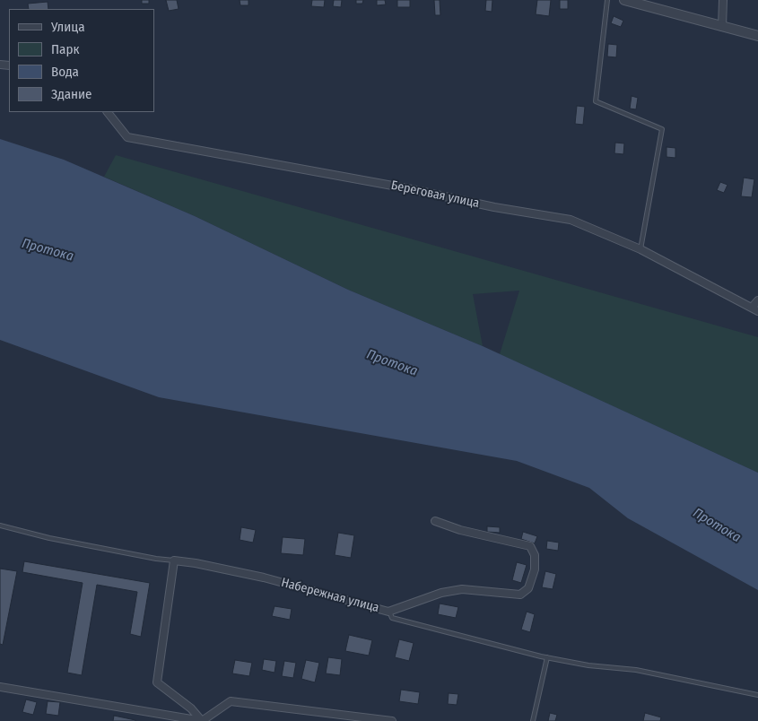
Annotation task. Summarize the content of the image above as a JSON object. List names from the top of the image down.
{
  "streets": {
    "street": ["Береговая улица", "Набережная улица"]
  },
  "water": ["Протока"],
  "legend": [
    "Улица",
    "Парк",
    "Вода",
    "Здание"
  ]
}
